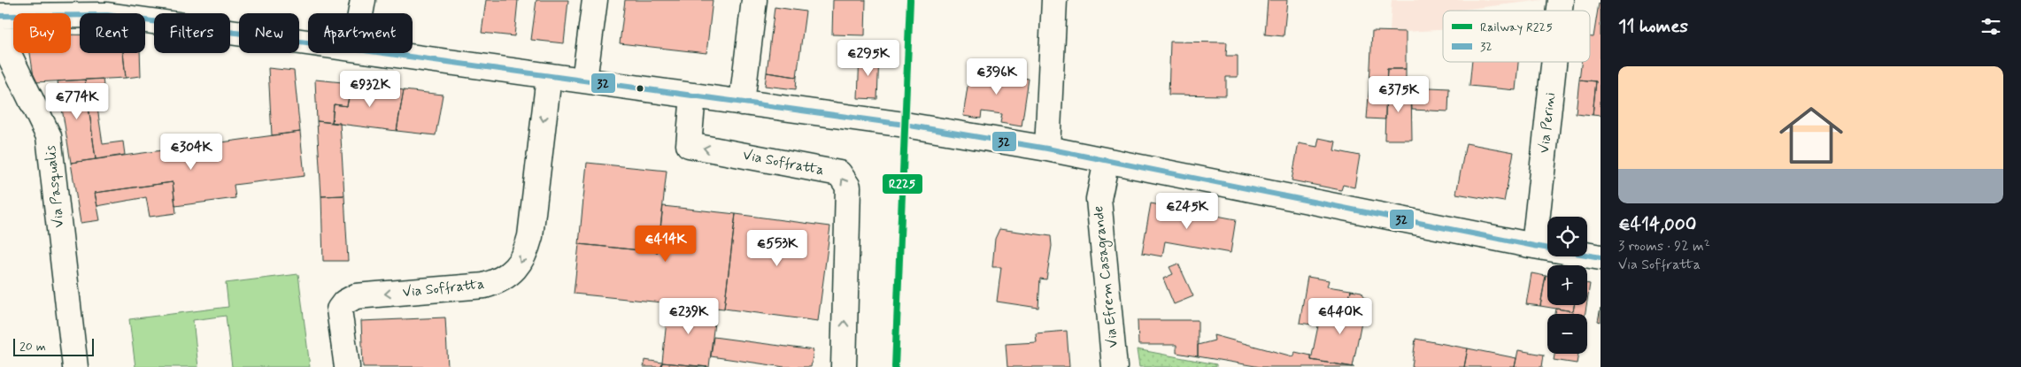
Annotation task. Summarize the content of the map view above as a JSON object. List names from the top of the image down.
{
  "streets": {
    "street": [
      "Via Perini",
      "Via Soffratta",
      "Via Pasqualis",
      "Via Efrem Casagrande"
    ]
  },
  "crossings": [
    ["Via Perini", "Via Pasqualis"],
    ["Via Soffratta", "Via Pasqualis"],
    ["Via Pasqualis", "Via Efrem Casagrande"]
  ],
  "lines": ["rail line R225", "transit line 32"],
  "legend": ["Railway R225", "32"],
  "scale_bar": "20 m",
  "page": {
    "heading": "11 homes",
    "chip": [
      "Buy",
      "Rent",
      "Filters",
      "New",
      "Apartment"
    ],
    "price": [
      "€295K",
      "€396K",
      "€932K",
      "€375K",
      "€774K",
      "€304K",
      "€245K",
      "€414K",
      "€553K",
      "€239K",
      "€440K"
    ],
    "list": [
      {
        "name": "€414,000",
        "note": "3 rooms · 92 m² · Via Soffratta"
      }
    ],
    "map_buttons": ["+", "−"],
    "scale": "20 m"
  }
}
